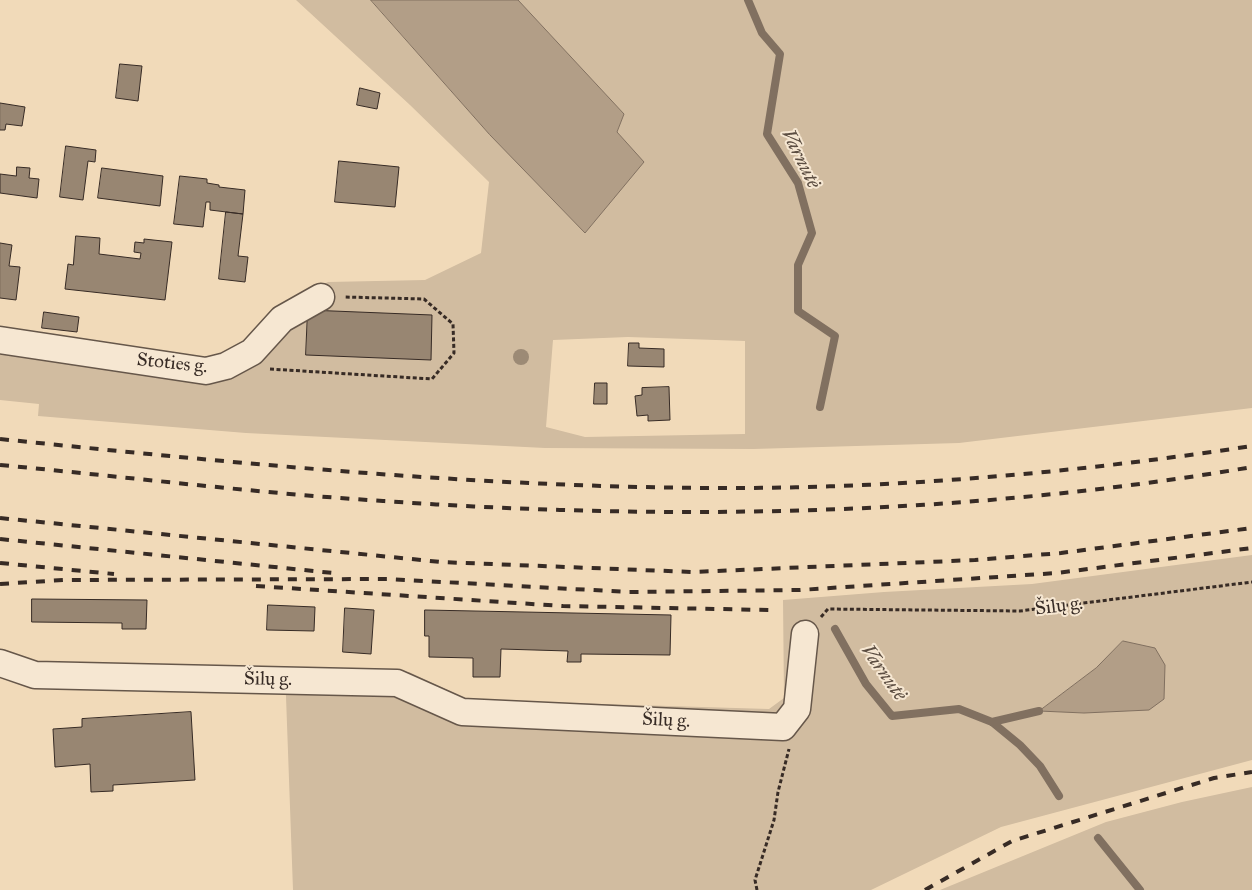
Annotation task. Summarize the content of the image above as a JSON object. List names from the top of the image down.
{
  "streets": {
    "street": ["Stoties g.", "Šilų g."]
  },
  "water": ["Varnutė"]
}
